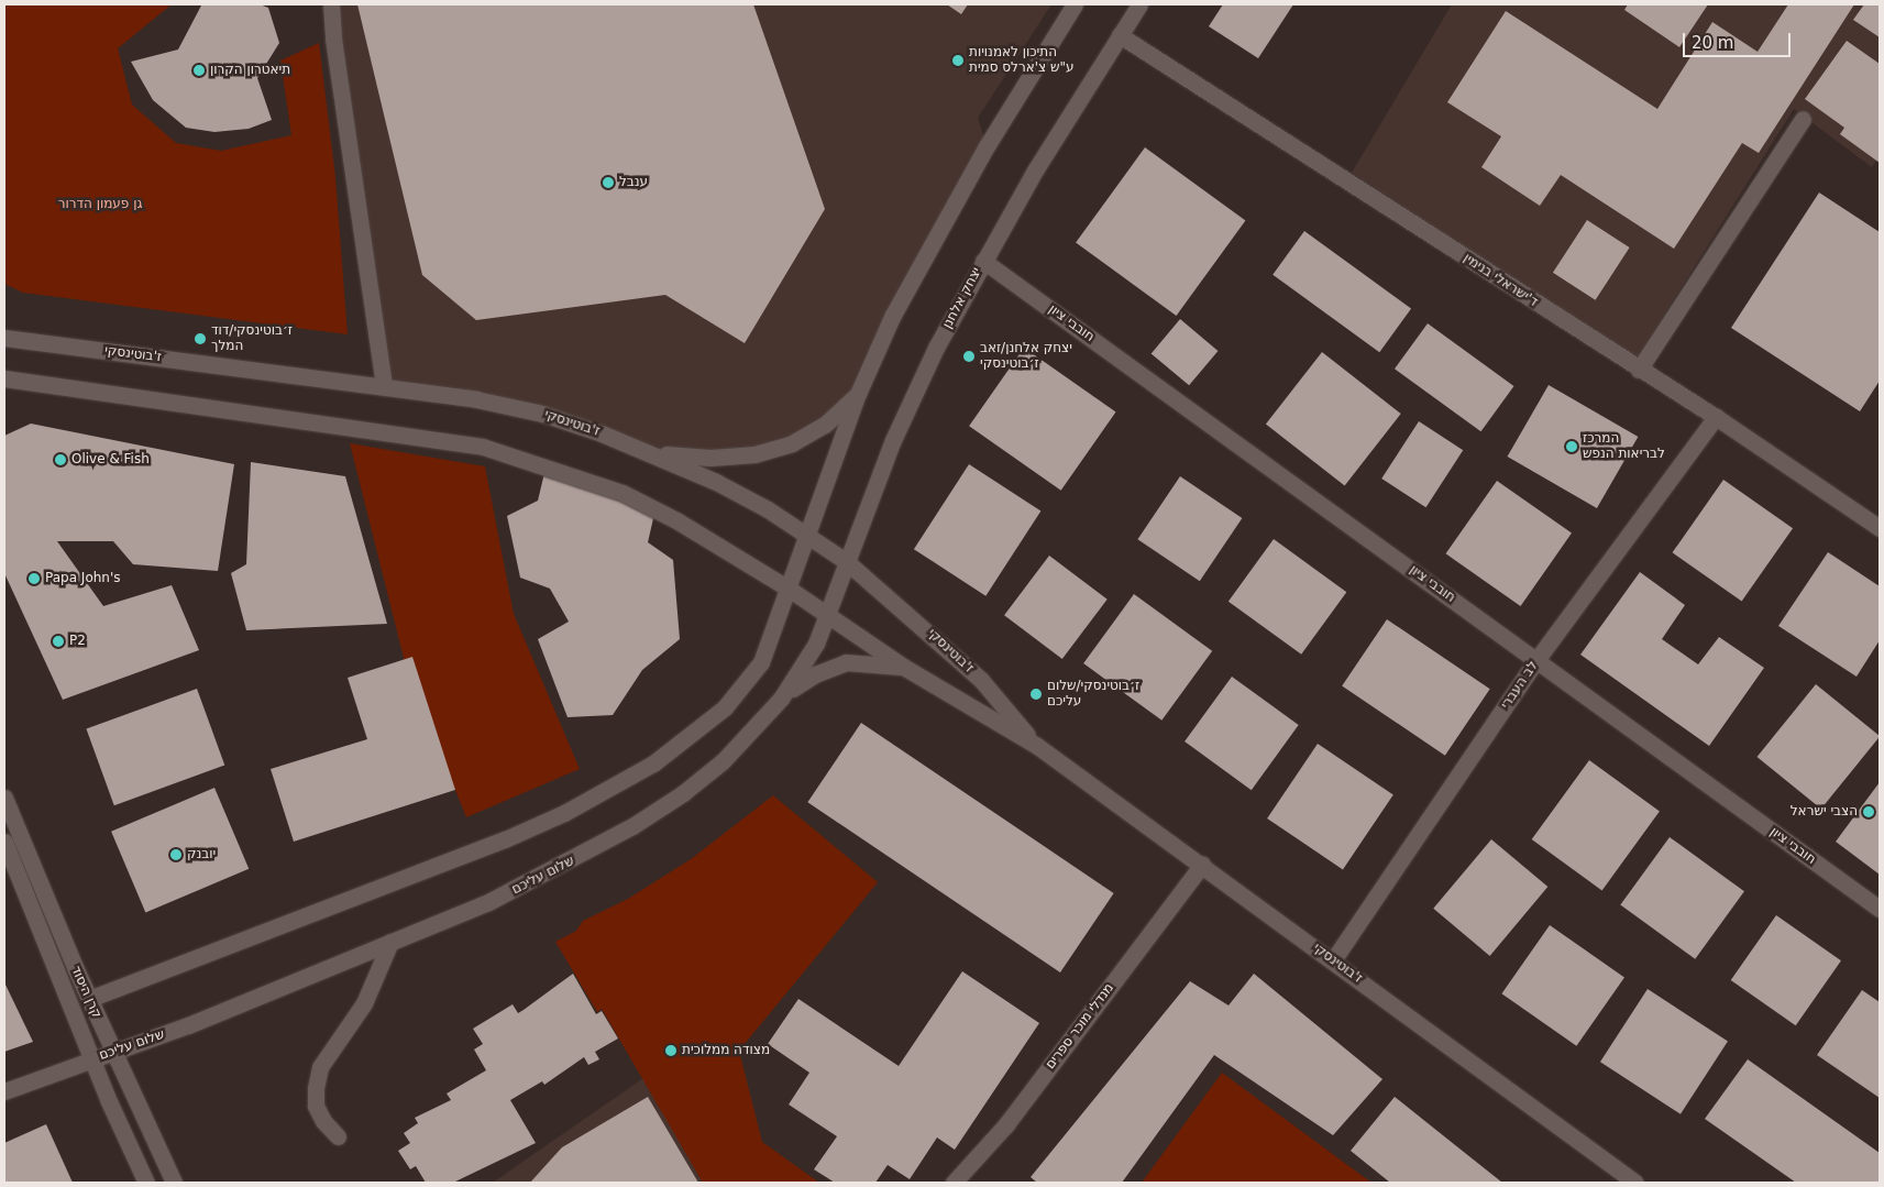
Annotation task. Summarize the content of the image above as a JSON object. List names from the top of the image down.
{
  "streets": {
    "street": [
      "ד'ישראלי בנימין",
      "יצחק אלחנן",
      "חובבי ציון",
      "ז'בוטינסקי",
      "לב העברי",
      "שלום עליכם",
      "קרן היסוד",
      "מנדלי מוכר ספרים"
    ]
  },
  "crossings": [
    ["ד'ישראלי בנימין", "יצחק אלחנן"],
    ["ד'ישראלי בנימין", "לב העברי"],
    ["יצחק אלחנן", "חובבי ציון"],
    ["יצחק אלחנן", "ז'בוטינסקי"],
    ["יצחק אלחנן", "שלום עליכם"],
    ["חובבי ציון", "לב העברי"],
    ["ז'בוטינסקי", "לב העברי"],
    ["ז'בוטינסקי", "שלום עליכם"],
    ["ז'בוטינסקי", "מנדלי מוכר ספרים"],
    ["שלום עליכם", "קרן היסוד"]
  ],
  "parks": ["גן פעמון הדרור"],
  "places": [
    "התיכון לאמנויות ע\"ש צ'ארלס סמית",
    "תיאטרון הקרון",
    "ענבל",
    "ז׳בוטינסקי/דוד המלך",
    "יצחק אלחנן/זאב ז׳בוטינסקי",
    "המרכז לבריאות הנפש",
    "Olive & Fish",
    "Papa John's",
    "P2",
    "ז׳בוטינסקי/שלום עליכם",
    "הצבי ישראל",
    "יובנק",
    "מצודה ממלוכית"
  ],
  "scale_bar": "20 m"
}
